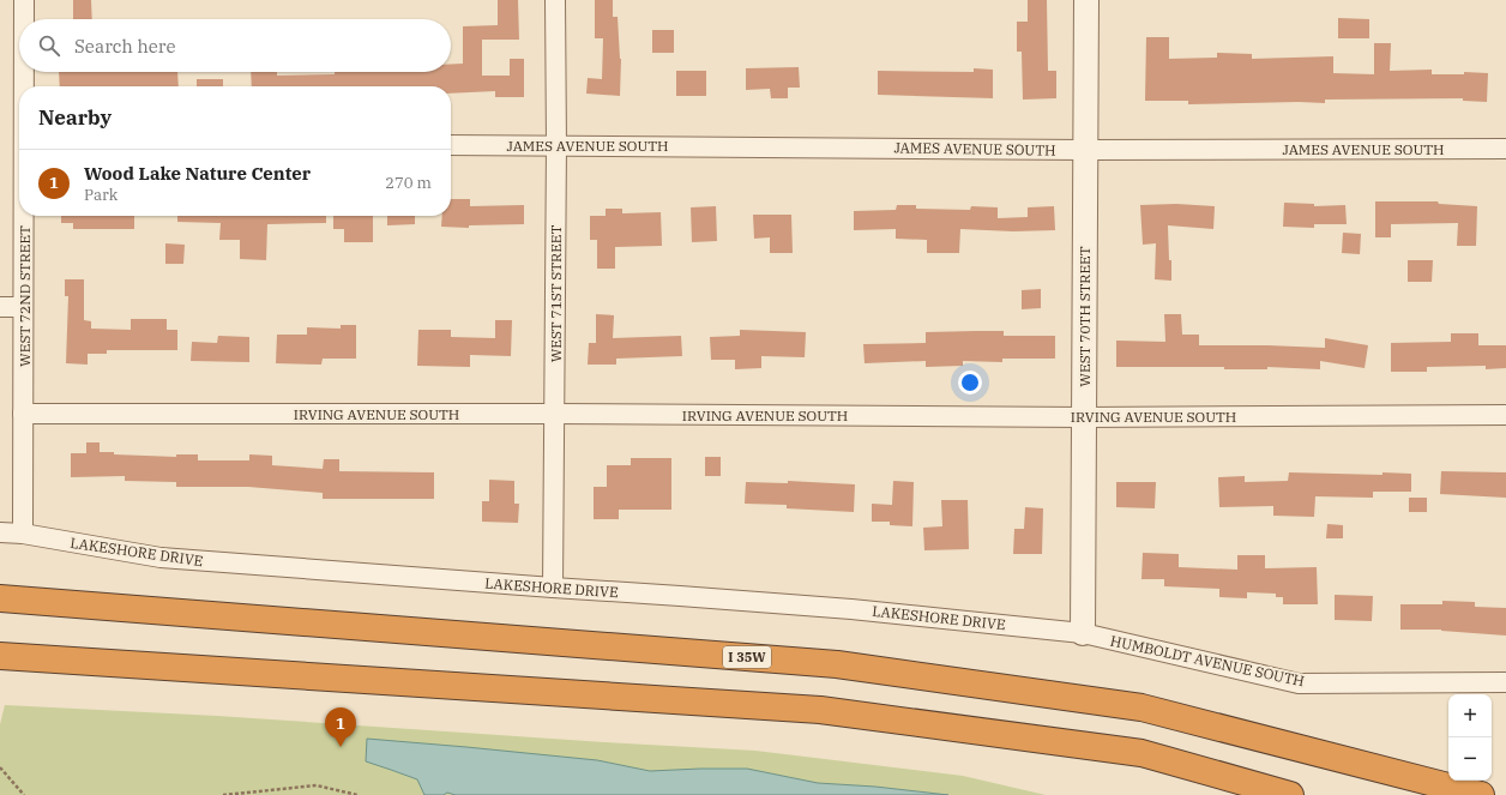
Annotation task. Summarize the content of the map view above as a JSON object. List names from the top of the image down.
{
  "streets": {
    "highway": ["I 35W"],
    "street": [
      "JAMES AVENUE SOUTH",
      "WEST 71ST STREET",
      "WEST 72ND STREET",
      "WEST 70TH STREET",
      "IRVING AVENUE SOUTH",
      "LAKESHORE DRIVE",
      "HUMBOLDT AVENUE SOUTH"
    ]
  },
  "crossings": [
    ["JAMES AVENUE SOUTH", "WEST 71ST STREET"],
    ["JAMES AVENUE SOUTH", "WEST 70TH STREET"],
    ["WEST 71ST STREET", "IRVING AVENUE SOUTH"],
    ["WEST 71ST STREET", "LAKESHORE DRIVE"],
    ["WEST 72ND STREET", "IRVING AVENUE SOUTH"],
    ["WEST 72ND STREET", "LAKESHORE DRIVE"],
    ["WEST 70TH STREET", "IRVING AVENUE SOUTH"],
    ["WEST 70TH STREET", "LAKESHORE DRIVE"],
    ["WEST 70TH STREET", "HUMBOLDT AVENUE SOUTH"],
    ["LAKESHORE DRIVE", "HUMBOLDT AVENUE SOUTH"]
  ],
  "page": {
    "search": "Search here",
    "heading": "Nearby",
    "list": [
      {
        "mark": "1",
        "name": "Wood Lake Nature Center",
        "note": "Park",
        "value": "270 m"
      }
    ],
    "map_buttons": ["+", "−"],
    "pins": "1"
  }
}
